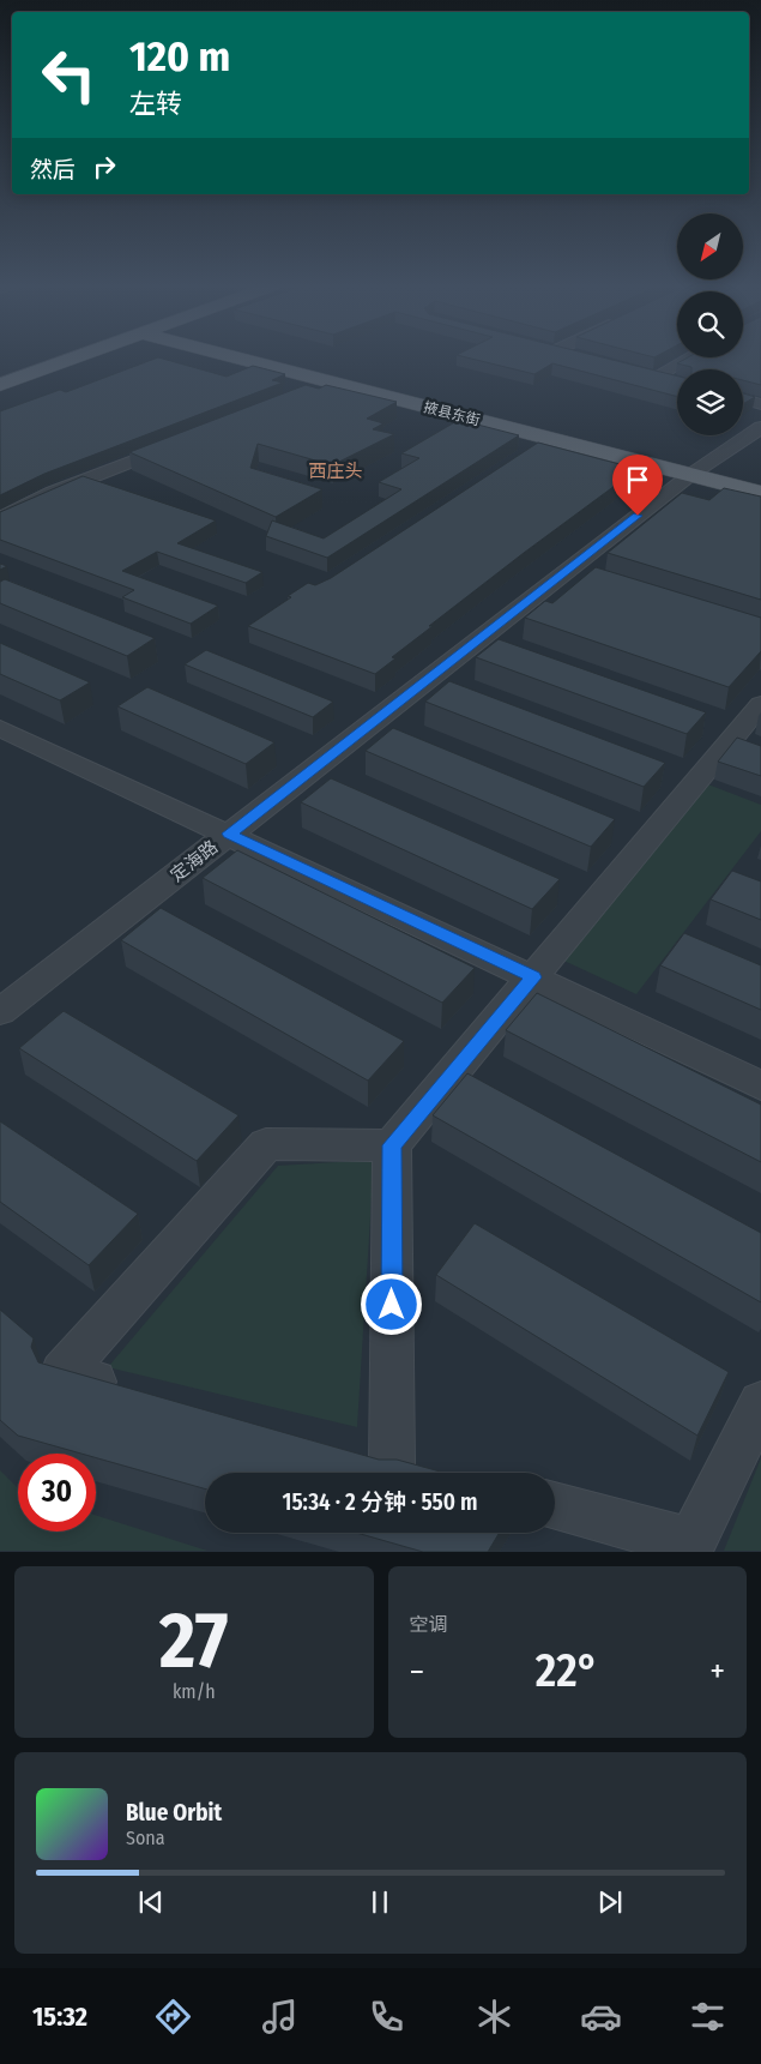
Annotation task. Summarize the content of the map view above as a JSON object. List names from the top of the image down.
{
  "streets": {
    "main road": ["掖县东街"],
    "street": ["定海路"]
  },
  "crossings": [
    ["掖县东街", "定海路"]
  ],
  "districts": ["西庄头"],
  "north": "bottom left",
  "page": {
    "turn": ["120 m", "左转"],
    "then": "然后",
    "limit": "30",
    "trip": "15:34 · 2 分钟 · 550 m",
    "tile": [
      ["27", "km/h"],
      "空调"
    ],
    "heat": ["−", "22°", "+"],
    "song": ["Blue Orbit", "Sona"],
    "tabs": "15:32"
  }
}
